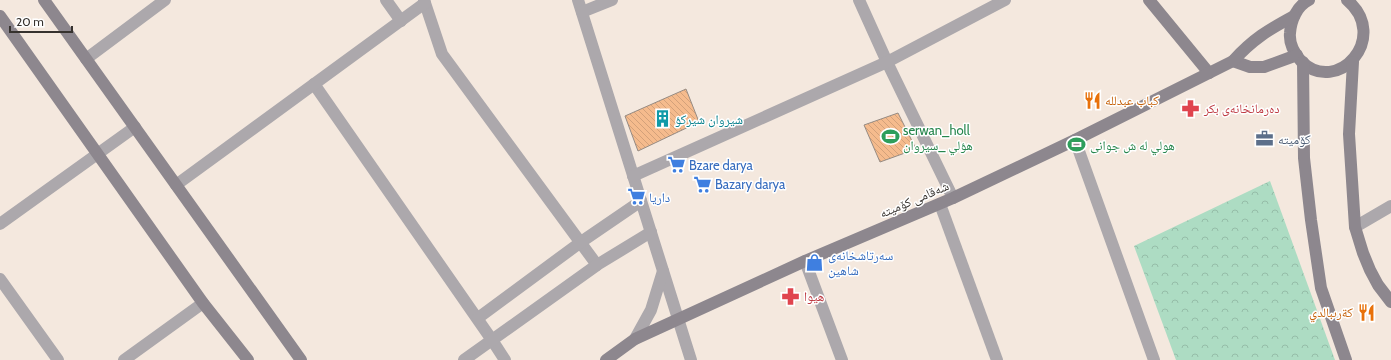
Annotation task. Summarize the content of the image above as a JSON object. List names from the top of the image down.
{
  "streets": {
    "main road": ["شەقامی کۆمیتە"]
  },
  "places": {
    "restaurant": ["كباب عبدلله", "كةرىبالدي"],
    "pharmacy": ["دەرمانخانەی بکر", "هیوا"],
    "building": ["شيروان شيركؤ"],
    "sports": ["serwan_holl هؤلي _سيروان", "هولي له ش جوانى"],
    "office": ["کۆمیتە"],
    "supermarket": ["Bzare darya", "Bazary darya", "داريا"],
    "shop": ["سەرتاشخانەی شاهین"]
  },
  "scale_bar": "20 m"
}
